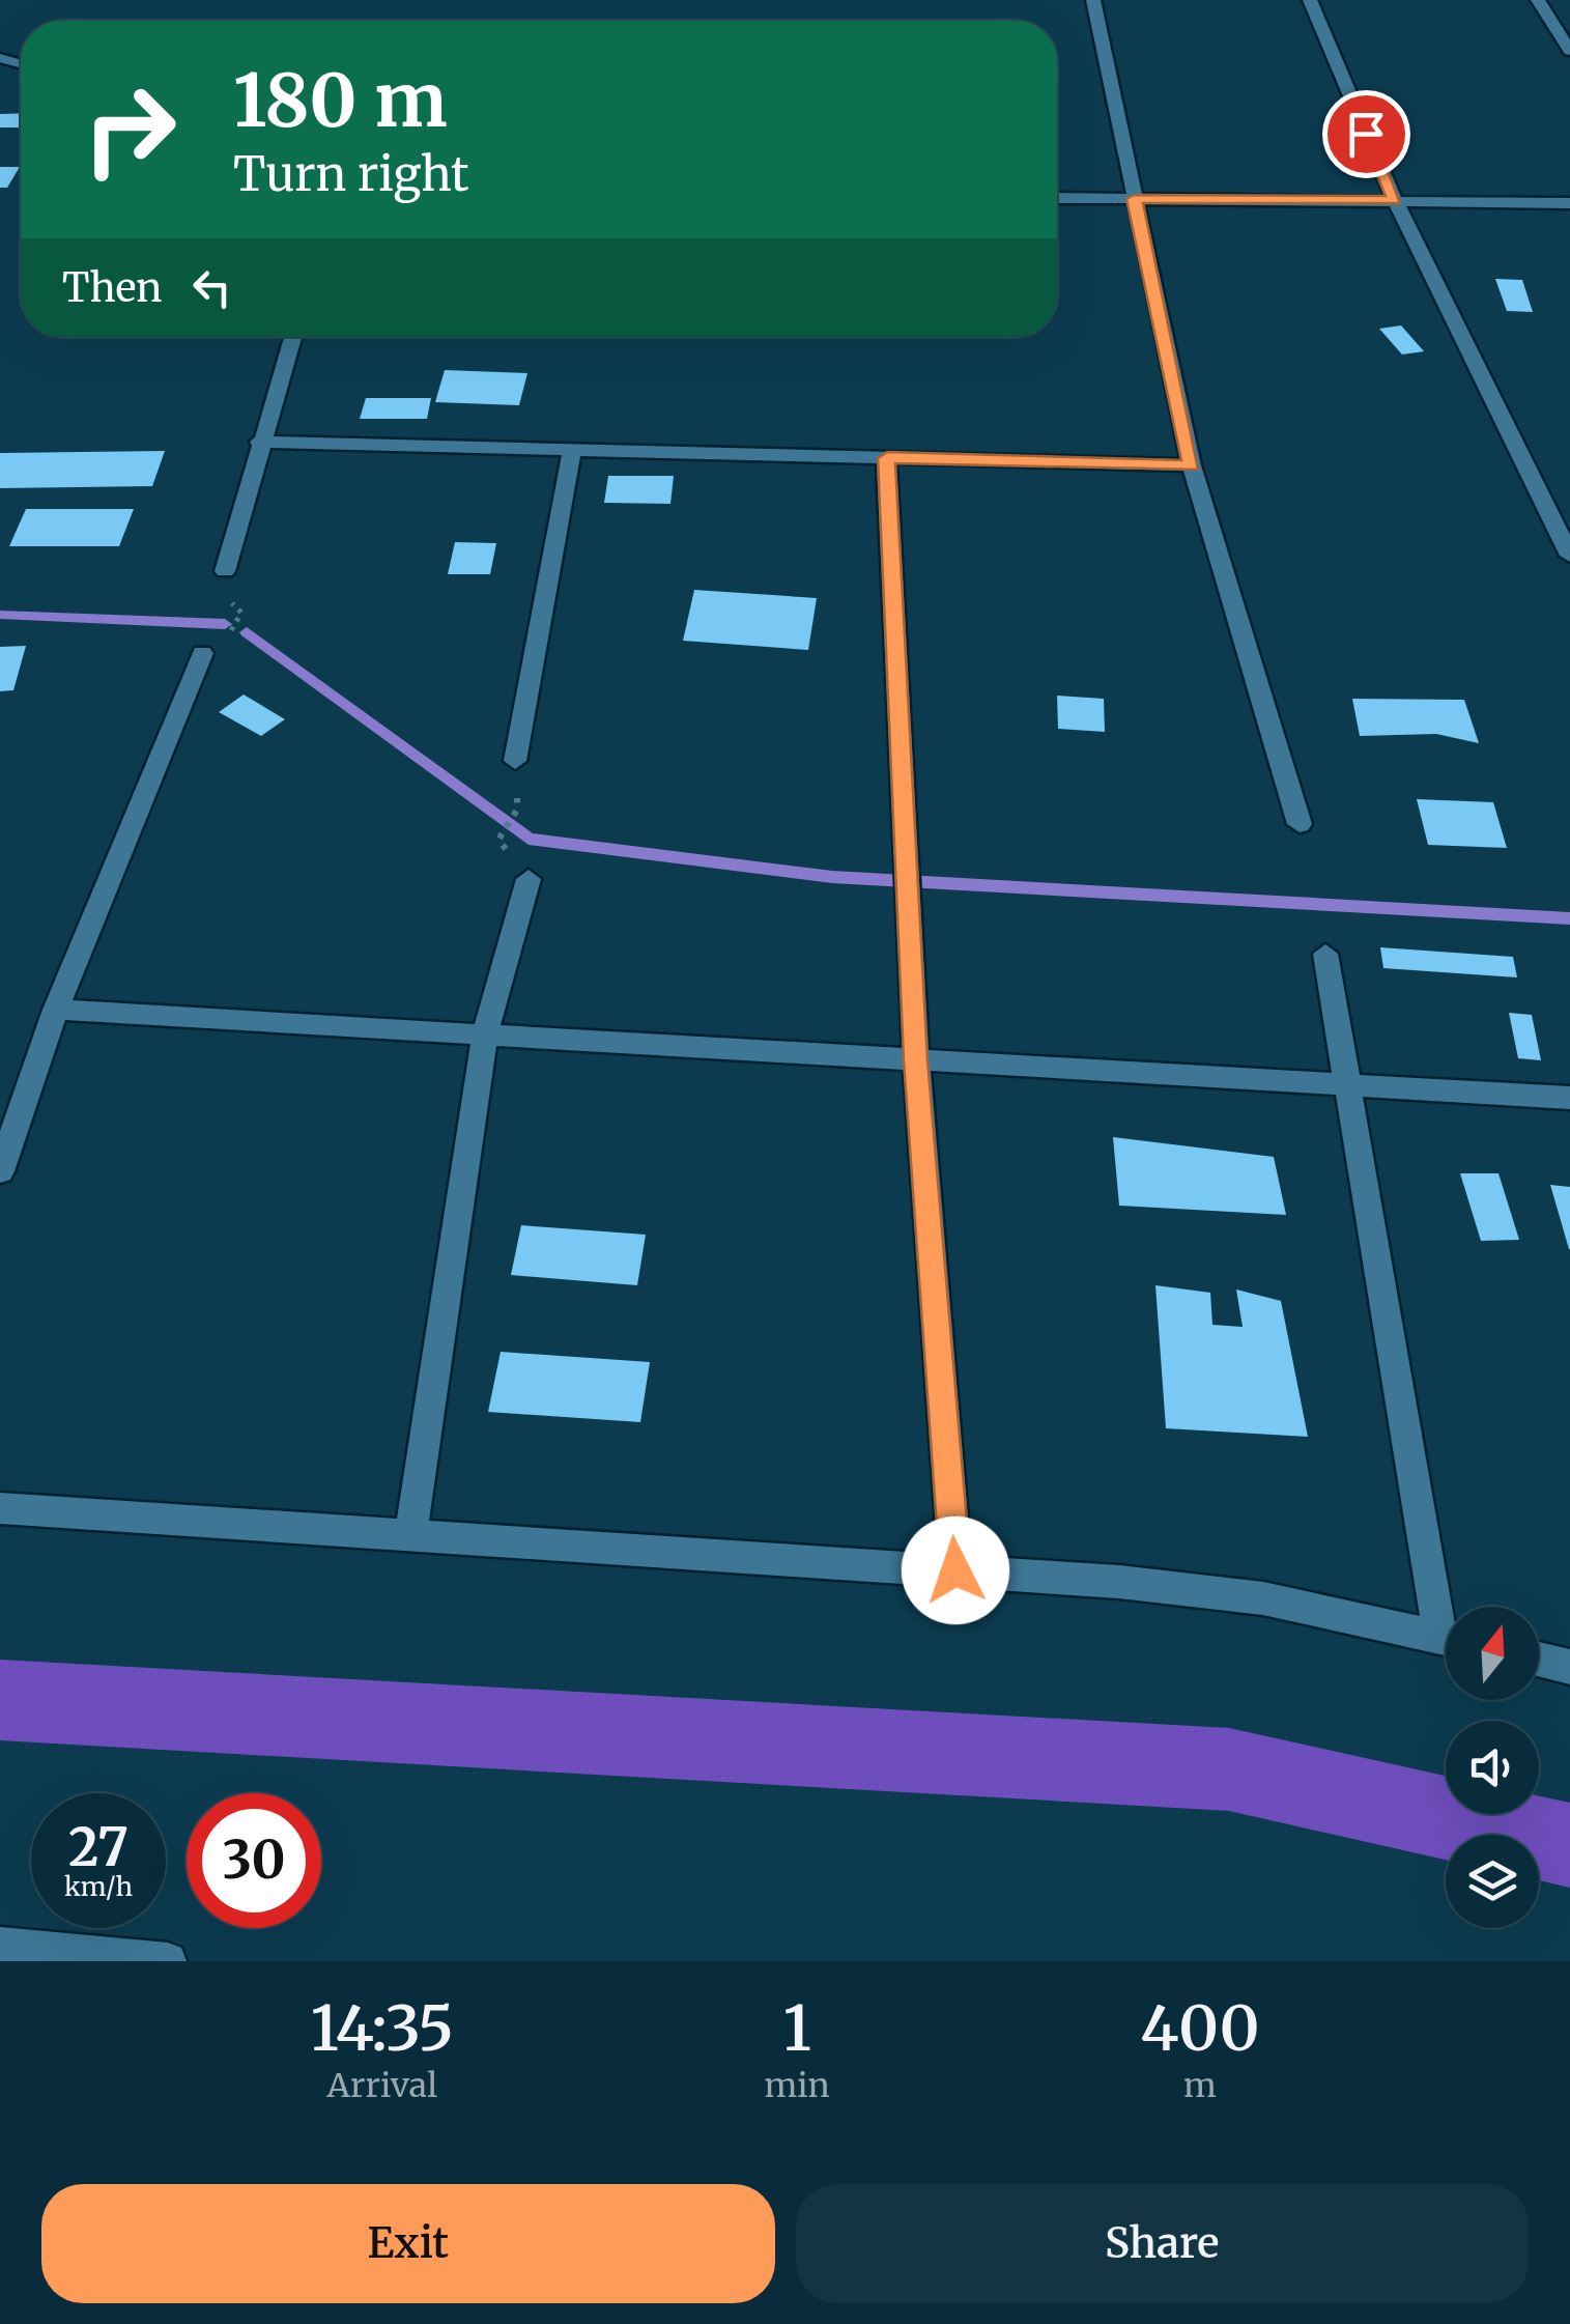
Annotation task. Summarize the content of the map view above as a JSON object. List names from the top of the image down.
{
  "north": "top",
  "page": {
    "turn": ["180 m", "Turn right"],
    "then": "Then",
    "speed": "27 km/h",
    "limit": "30",
    "eta": [
      "14:35",
      "Arrival",
      "1",
      "min",
      "400",
      "m"
    ],
    "buttons": ["Exit", "Share"]
  }
}
